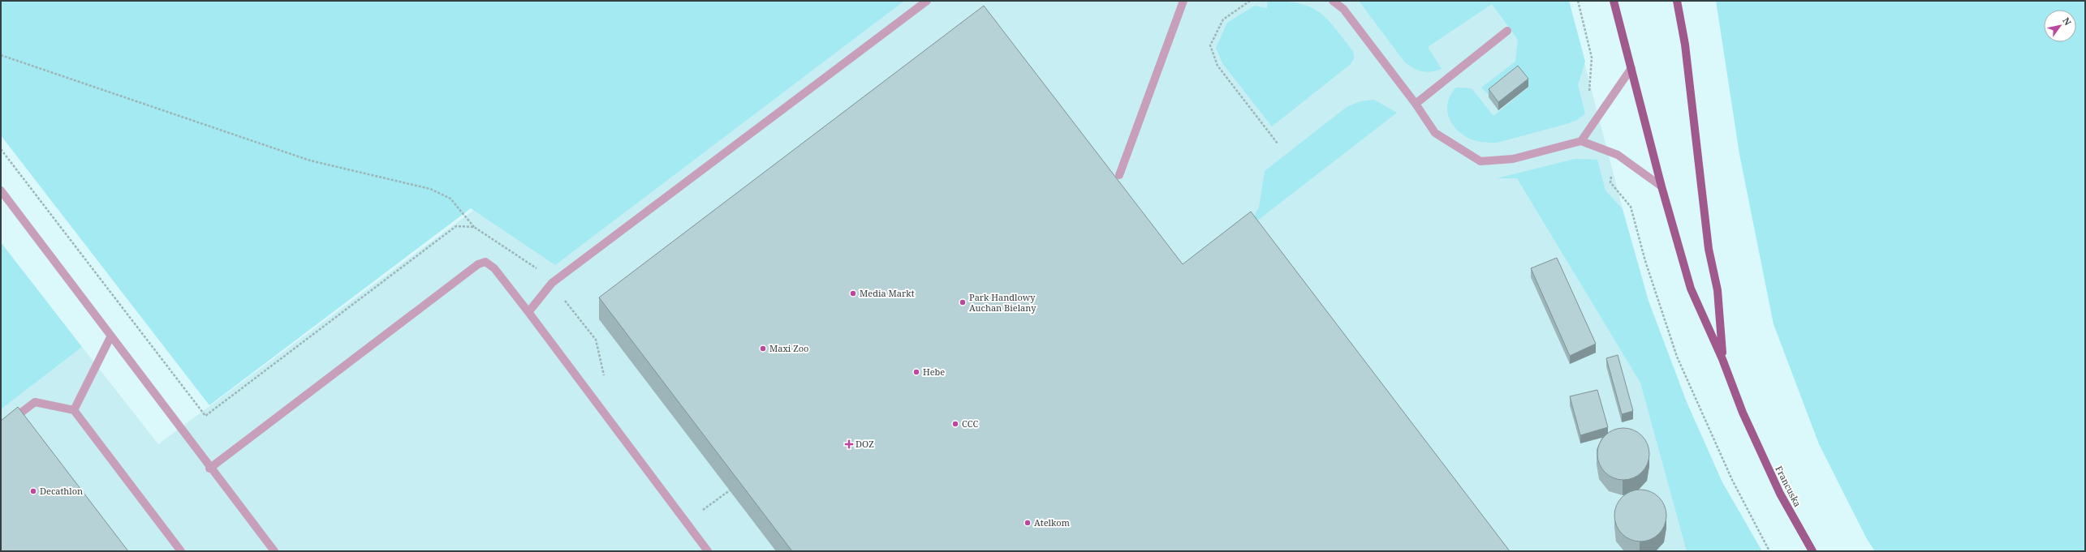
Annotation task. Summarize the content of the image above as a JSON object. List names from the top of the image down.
{
  "streets": {
    "main road": ["Francuska"]
  },
  "places": {
    "other": [
      "Media Markt",
      "Park Handlowy Auchan Bielany",
      "Maxi Zoo",
      "Hebe",
      "CCC",
      "Decathlon",
      "Atelkom"
    ],
    "health": ["DOZ"]
  },
  "north": "top right"
}
